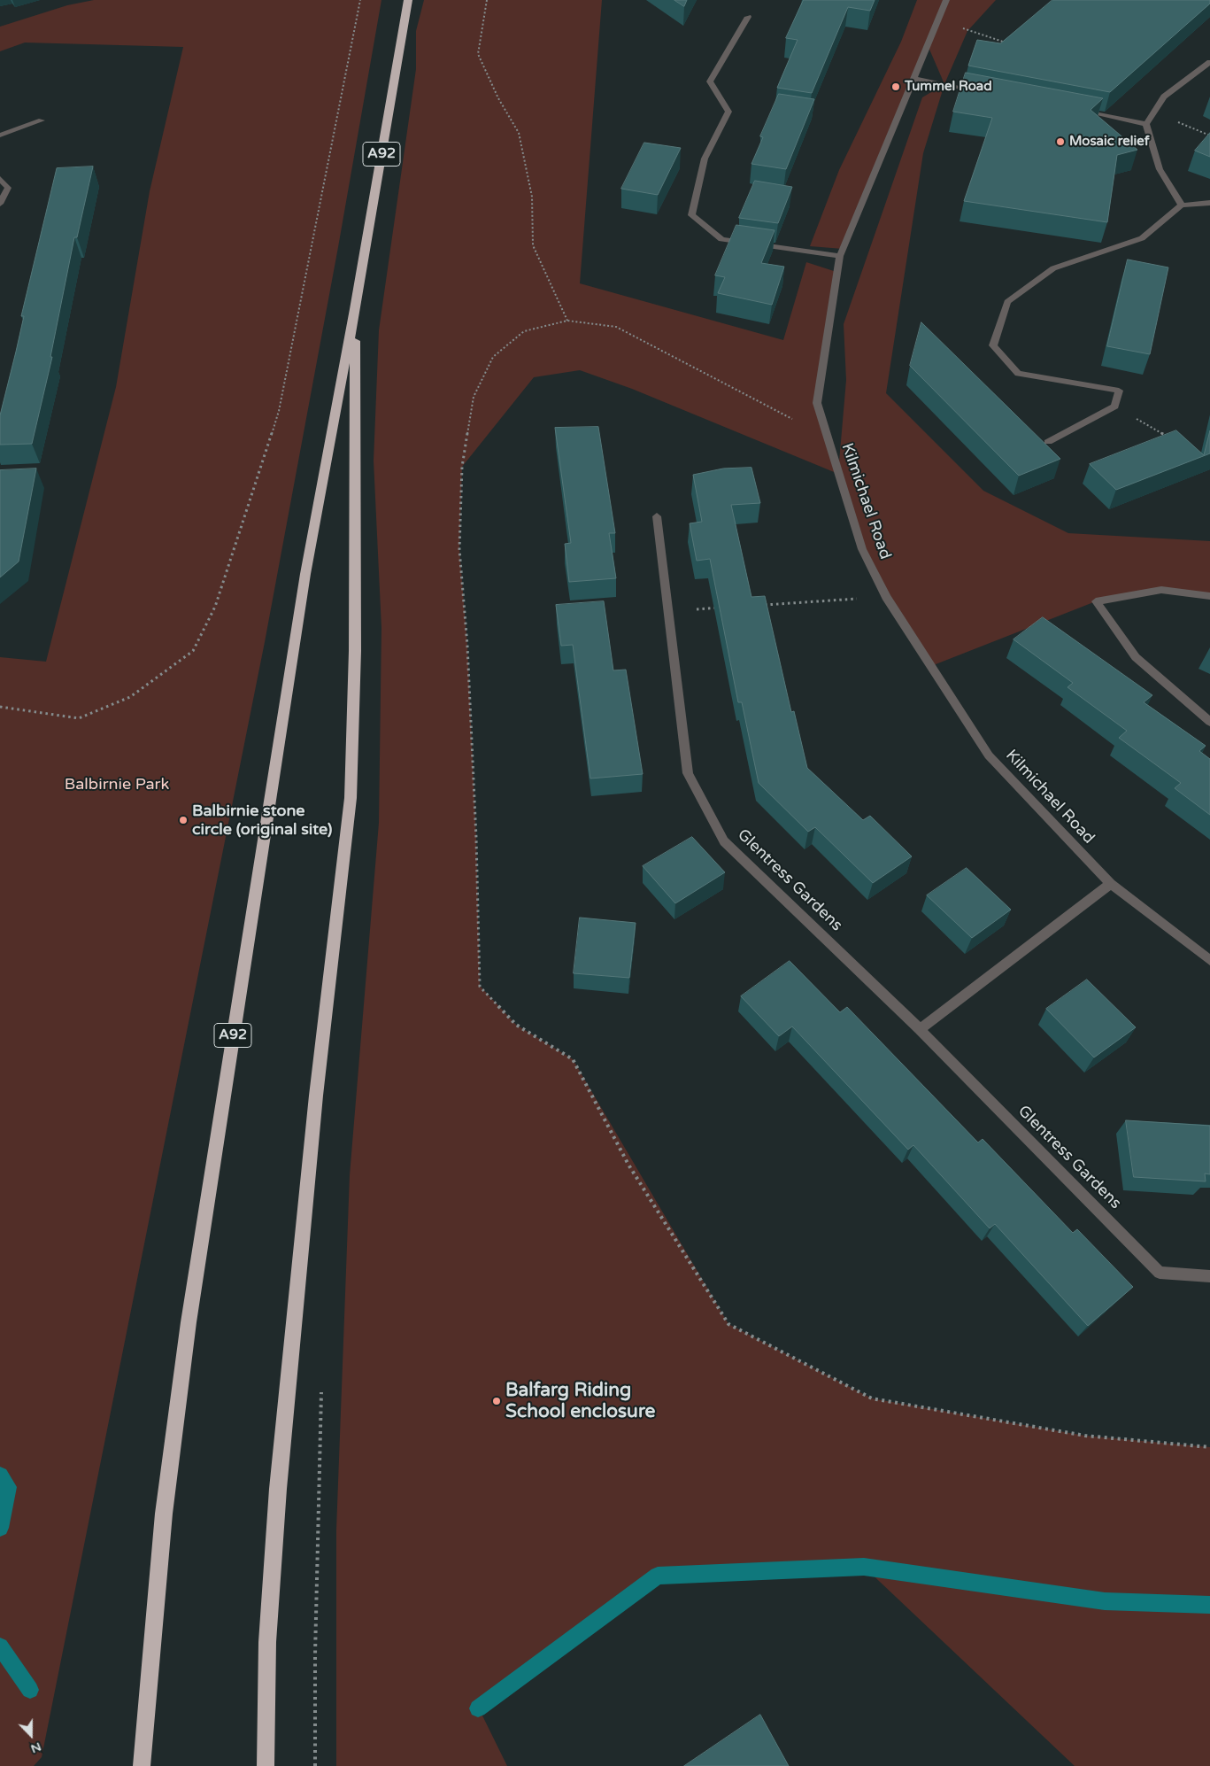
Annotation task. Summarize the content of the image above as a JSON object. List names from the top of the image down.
{
  "streets": {
    "highway": ["A92"],
    "street": ["Kilmichael Road", "Glentress Gardens"]
  },
  "parks": ["Balbirnie Park"],
  "places": [
    "Tummel Road",
    "Mosaic relief",
    "Balbirnie stone circle (original site)",
    "Balfarg Riding School enclosure"
  ],
  "north": "bottom"
}
